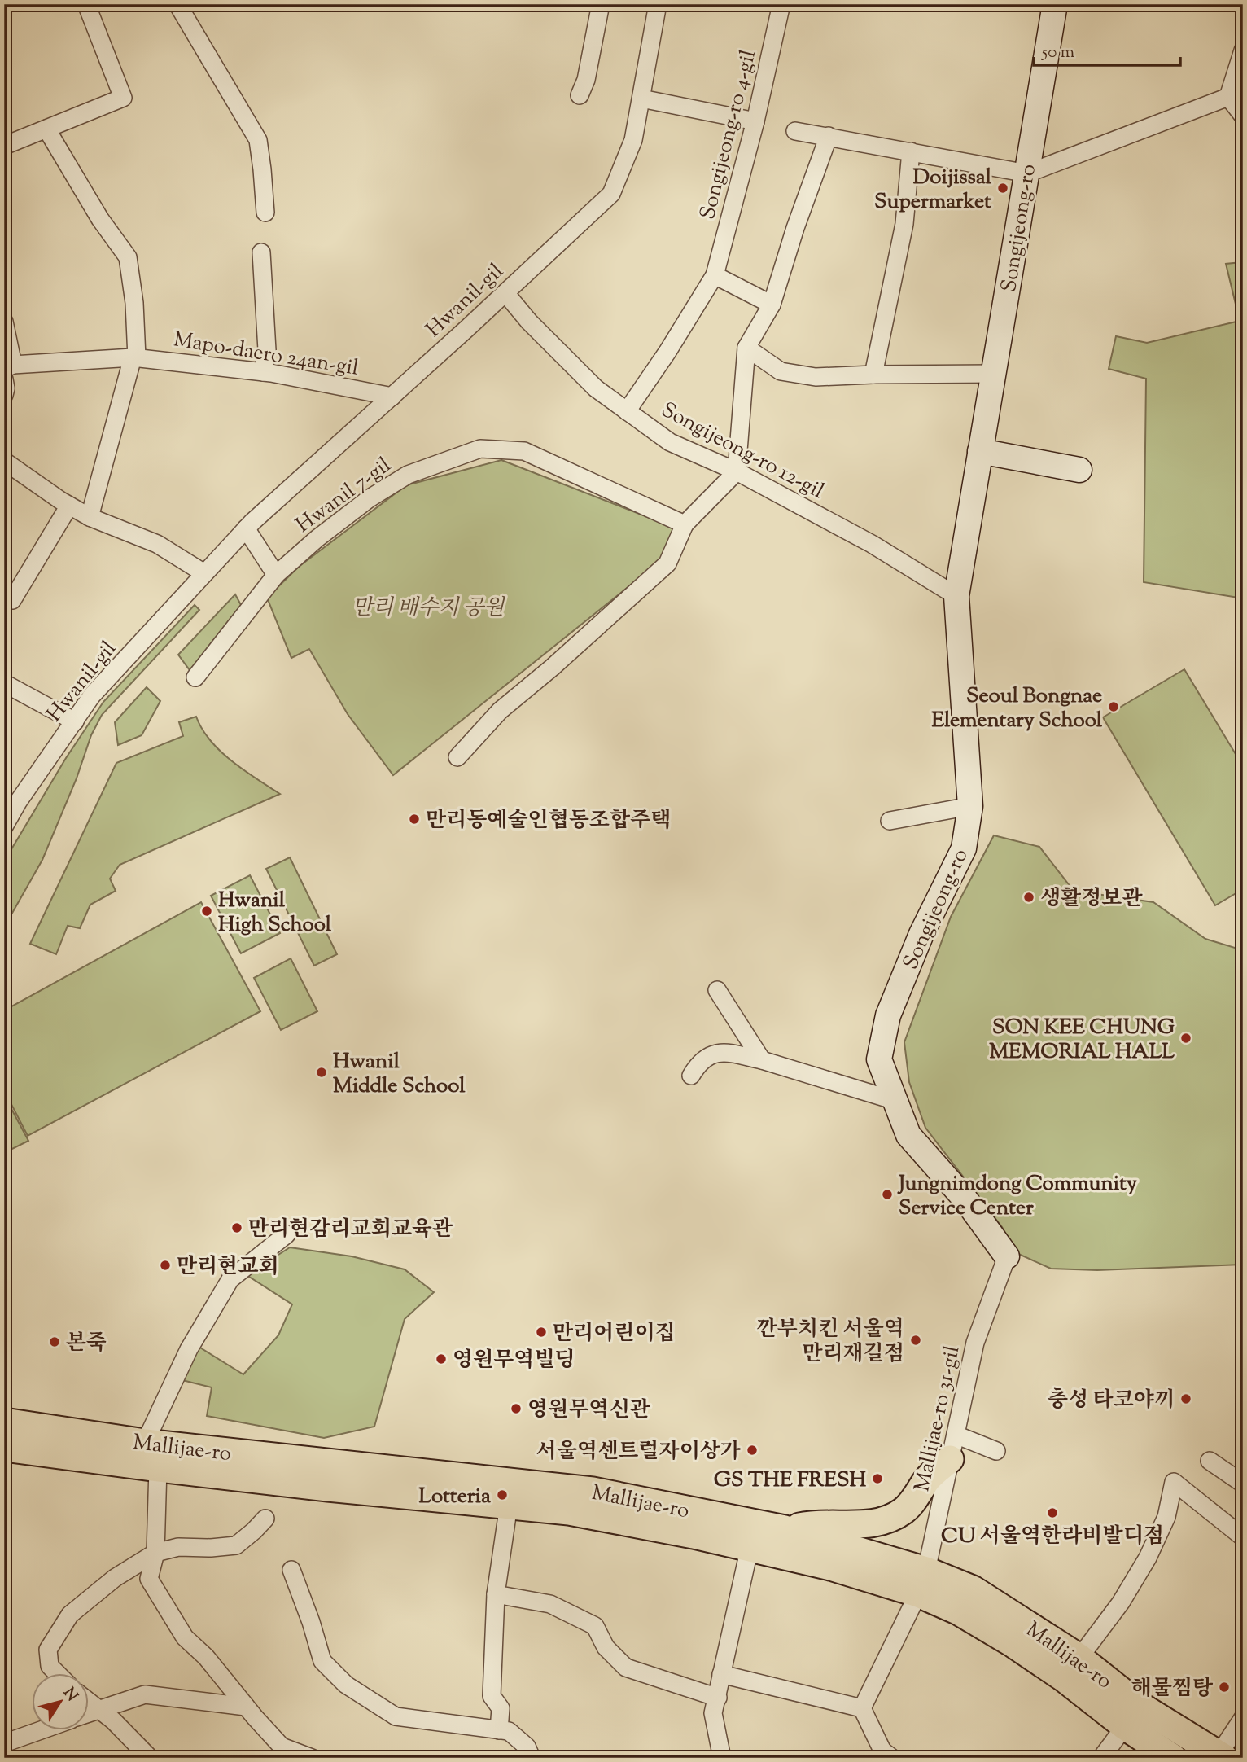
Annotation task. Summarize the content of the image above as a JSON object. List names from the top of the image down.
{
  "streets": {
    "main road": ["Mallijae-ro"],
    "street": [
      "Songijeong-ro 4-gil",
      "Songijeong-ro",
      "Hwanil-gil",
      "Mapo-daero 24an-gil",
      "Songijeong-ro 12-gil",
      "Hwanil 7-gil",
      "Mallijae-ro 31-gil"
    ]
  },
  "crossings": [
    ["Songijeong-ro 4-gil", "Songijeong-ro 12-gil"],
    ["Songijeong-ro", "Songijeong-ro 12-gil"],
    ["Songijeong-ro", "Mallijae-ro 31-gil"],
    ["Hwanil-gil", "Mapo-daero 24an-gil"],
    ["Hwanil-gil", "Songijeong-ro 12-gil"],
    ["Mallijae-ro 31-gil", "Mallijae-ro"]
  ],
  "parks": ["만리 배수지 공원"],
  "places": [
    "Doijissal Supermarket",
    "Seoul Bongnae Elementary School",
    "만리동예술인협동조합주택",
    "생활정보관",
    "Hwanil High School",
    "SON KEE CHUNG MEMORIAL HALL",
    "Hwanil Middle School",
    "Jungnimdong Community Service Center",
    "만리현감리교회교육관",
    "만리현교회",
    "만리어린이집",
    "깐부치킨 서울역 만리재길점",
    "본죽",
    "영원무역빌딩",
    "충성 타코야끼",
    "영원무역신관",
    "서울역센트럴자이상가",
    "GS THE FRESH",
    "Lotteria",
    "CU 서울역한라비발디점",
    "해물찜탕"
  ],
  "scale_bar": "50 m",
  "north": "top right"
}
